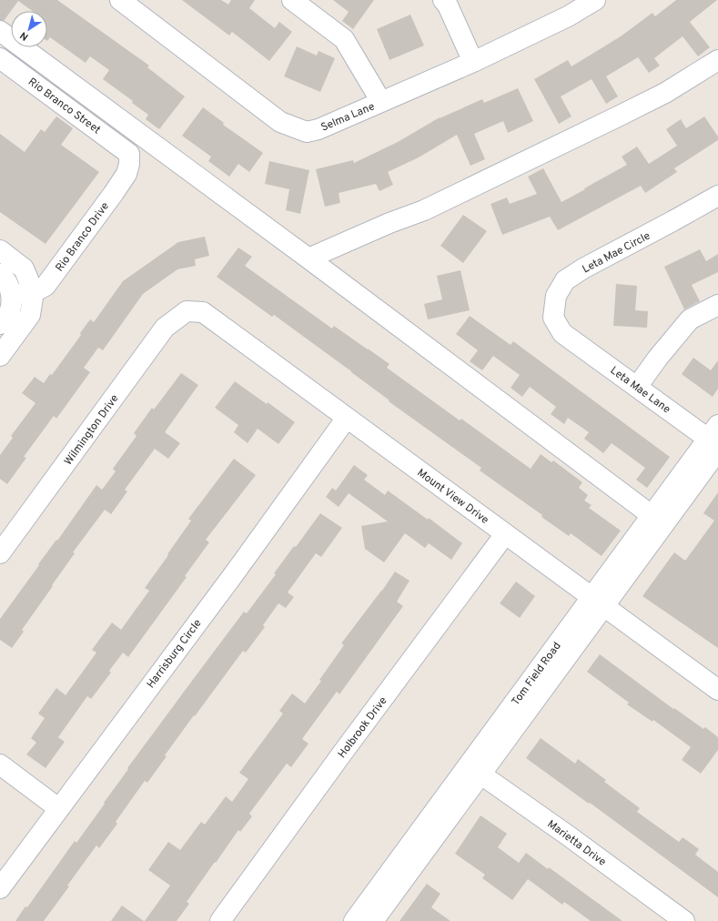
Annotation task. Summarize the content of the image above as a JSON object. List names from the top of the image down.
{
  "streets": {
    "street": [
      "Rio Branco Street",
      "Selma Lane",
      "Rio Branco Drive",
      "Leta Mae Circle",
      "Leta Mae Lane",
      "Wilmington Drive",
      "Mount View Drive",
      "Harrisburg Circle",
      "Tom Field Road",
      "Holbrook Drive",
      "Marietta Drive"
    ]
  },
  "crossings": [
    ["Rio Branco Street", "Rio Branco Drive"],
    ["Leta Mae Circle", "Leta Mae Lane"],
    ["Leta Mae Lane", "Tom Field Road"],
    ["Wilmington Drive", "Mount View Drive"],
    ["Mount View Drive", "Harrisburg Circle"],
    ["Mount View Drive", "Tom Field Road"],
    ["Mount View Drive", "Holbrook Drive"],
    ["Tom Field Road", "Marietta Drive"]
  ],
  "north": "bottom left"
}
